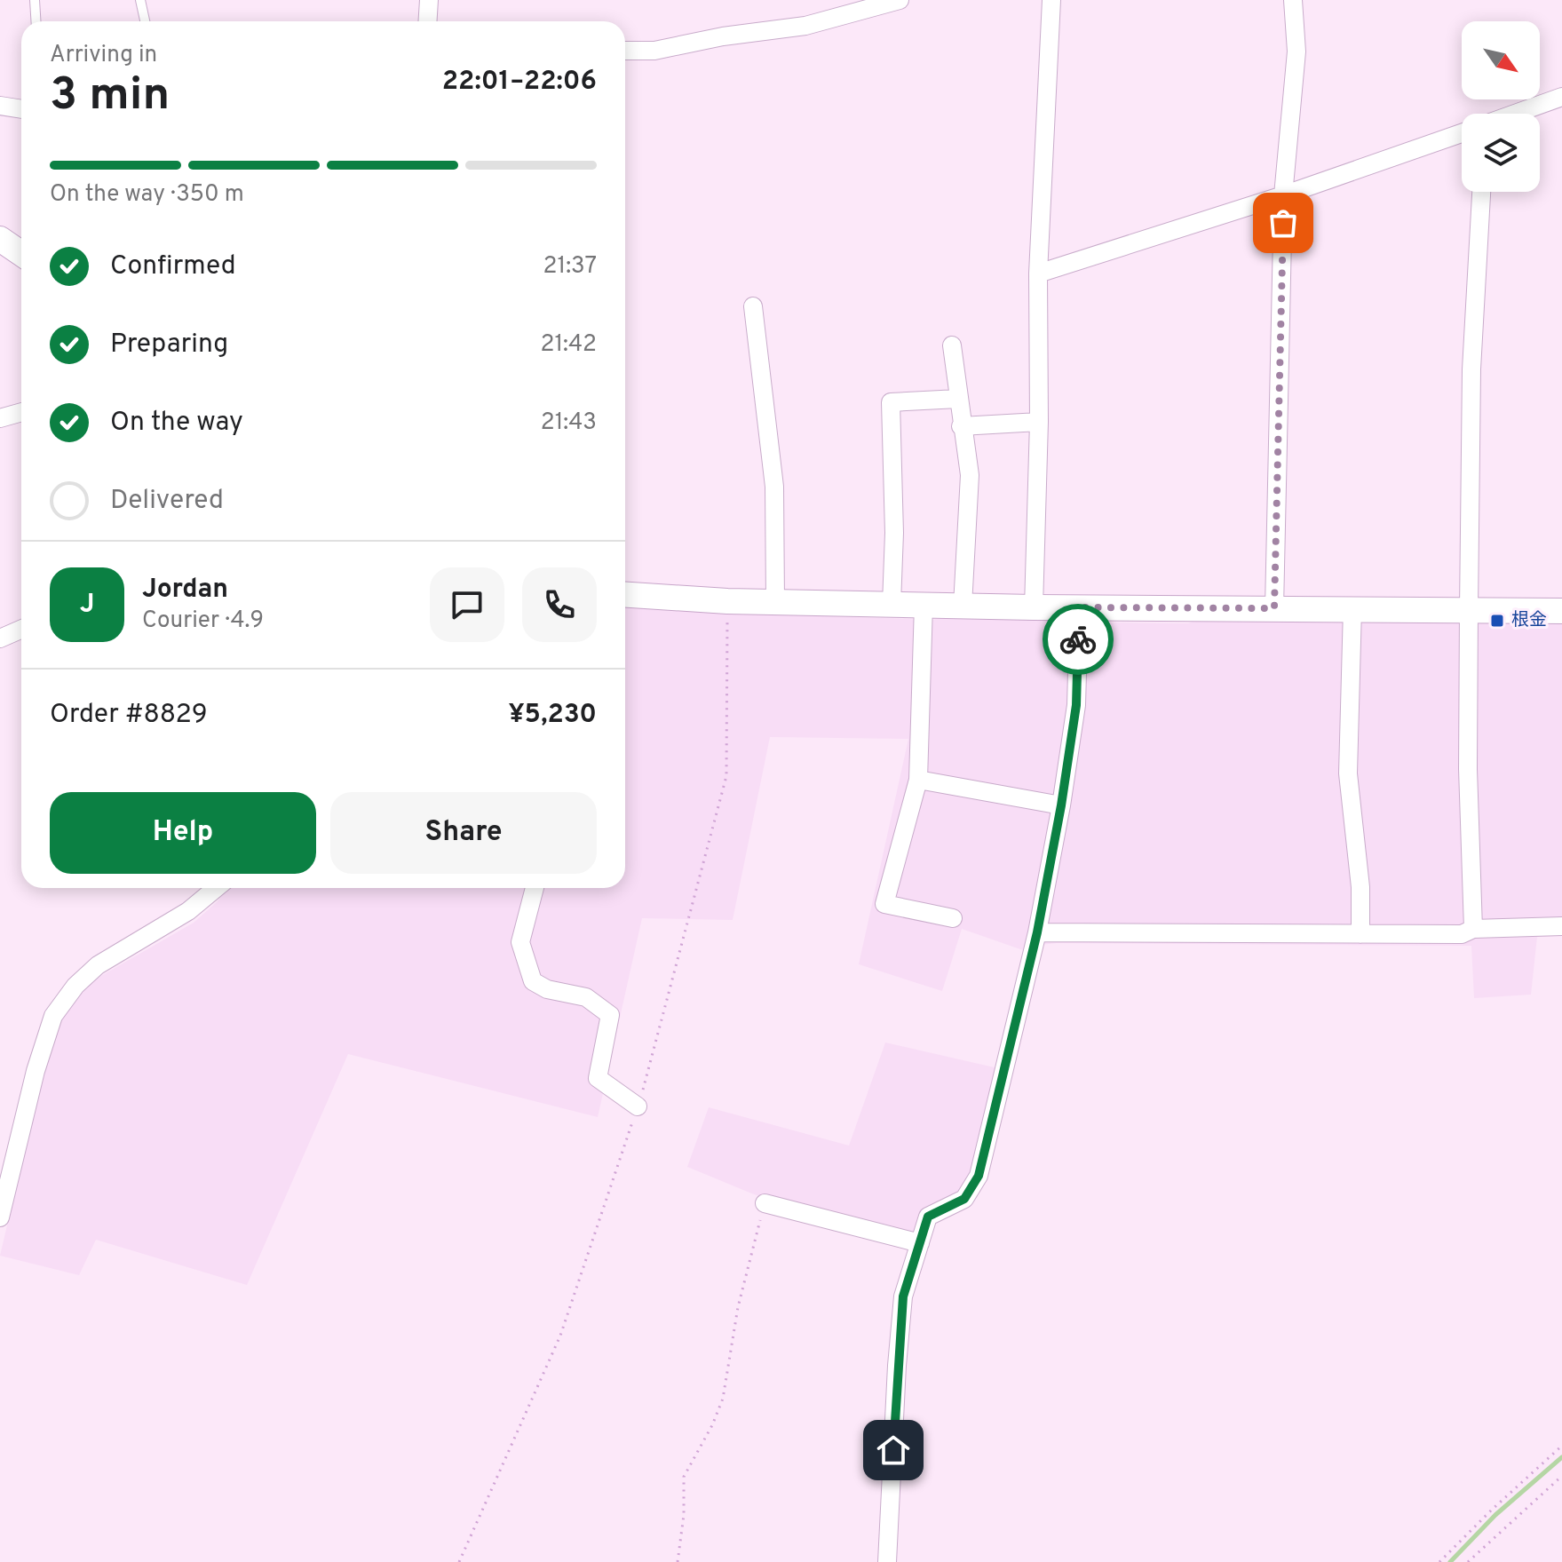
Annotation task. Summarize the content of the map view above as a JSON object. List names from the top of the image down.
{
  "places": {
    "transit": ["根金"]
  },
  "north": "bottom right",
  "page": {
    "heading": ["3 min", "Arriving in", "22:01–22:06"],
    "panel": [
      "Jordan",
      "Courier · 4.9",
      "Order #8829",
      "¥5,230"
    ],
    "bar": "On the way · 350 m",
    "list": [
      ["Confirmed", "21:37"],
      ["Preparing", "21:42"],
      ["On the way", "21:43"],
      "Delivered"
    ],
    "round": "J",
    "buttons": ["Help", "Share"]
  }
}
